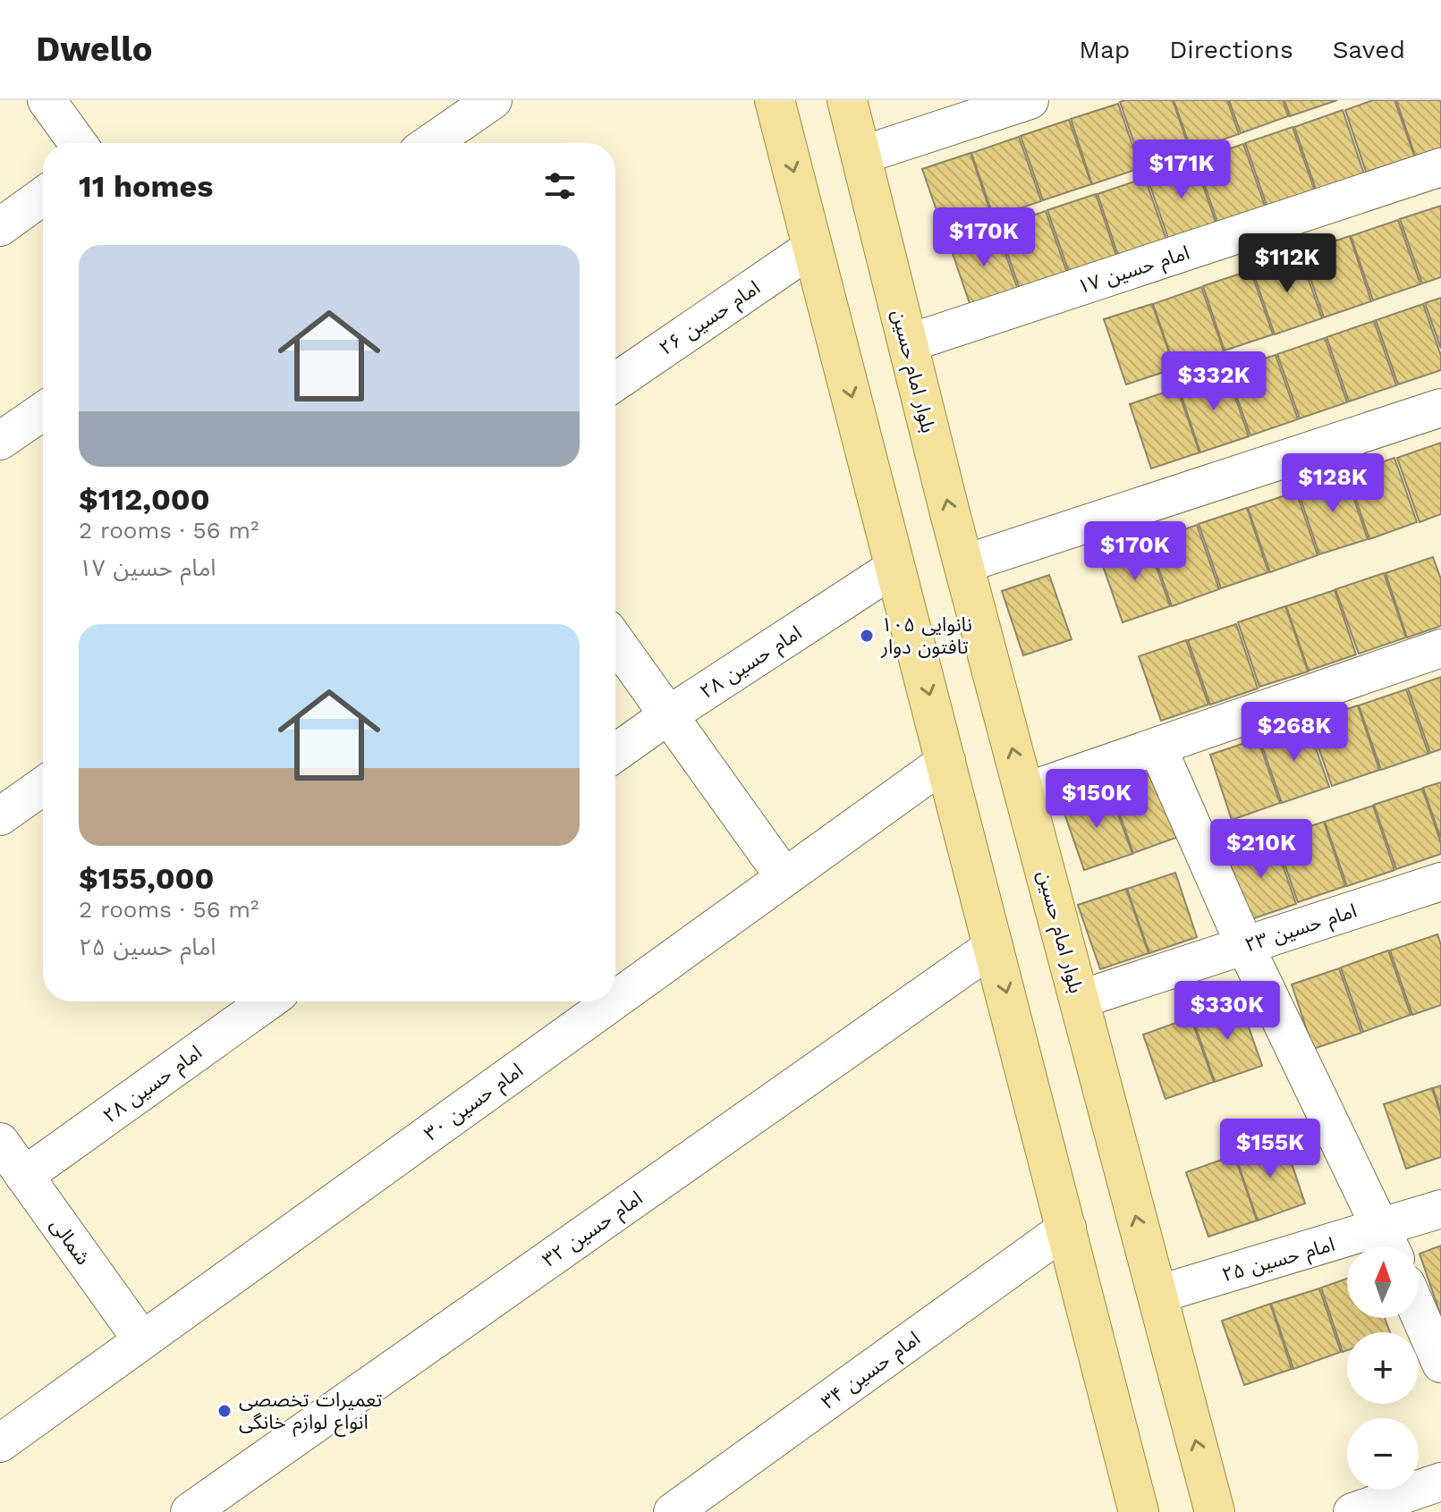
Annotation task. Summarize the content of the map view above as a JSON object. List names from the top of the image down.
{
  "streets": {
    "main road": ["بلوار امام حسین"],
    "street": [
      "امام حسین ۱۷",
      "امام حسین ۲۶",
      "امام حسین ۲۸",
      "امام حسین ۲۳",
      "امام حسین ۳۰",
      "امام حسین ۳۲",
      "شمالی",
      "امام حسین ۲۵",
      "امام حسین ۳۴"
    ]
  },
  "crossings": [
    ["امام حسین ۱۷", "بلوار امام حسین"],
    ["بلوار امام حسین", "امام حسین ۲۳"],
    ["بلوار امام حسین", "امام حسین ۲۵"],
    ["امام حسین ۲۸", "شمالی"],
    ["امام حسین ۳۰", "شمالی"]
  ],
  "places": ["نانوایی ۱۰۵ تافتون دوار", "تعمیرات تخصصی انواع لوازم خانگی"],
  "north": "top",
  "page": {
    "header": "Dwello",
    "nav": ["Map", "Directions", "Saved"],
    "price": [
      "$171K",
      "$170K",
      "$112K",
      "$332K",
      "$128K",
      "$170K",
      "$268K",
      "$150K",
      "$210K",
      "$330K",
      "$155K"
    ],
    "heading": "11 homes",
    "list": [
      {
        "name": "$112,000",
        "note": "2 rooms · 56 m² · امام حسین ۱۷"
      },
      {
        "name": "$155,000",
        "note": "2 rooms · 56 m² · امام حسین ۲۵"
      }
    ],
    "map_buttons": ["+", "−"]
  }
}
